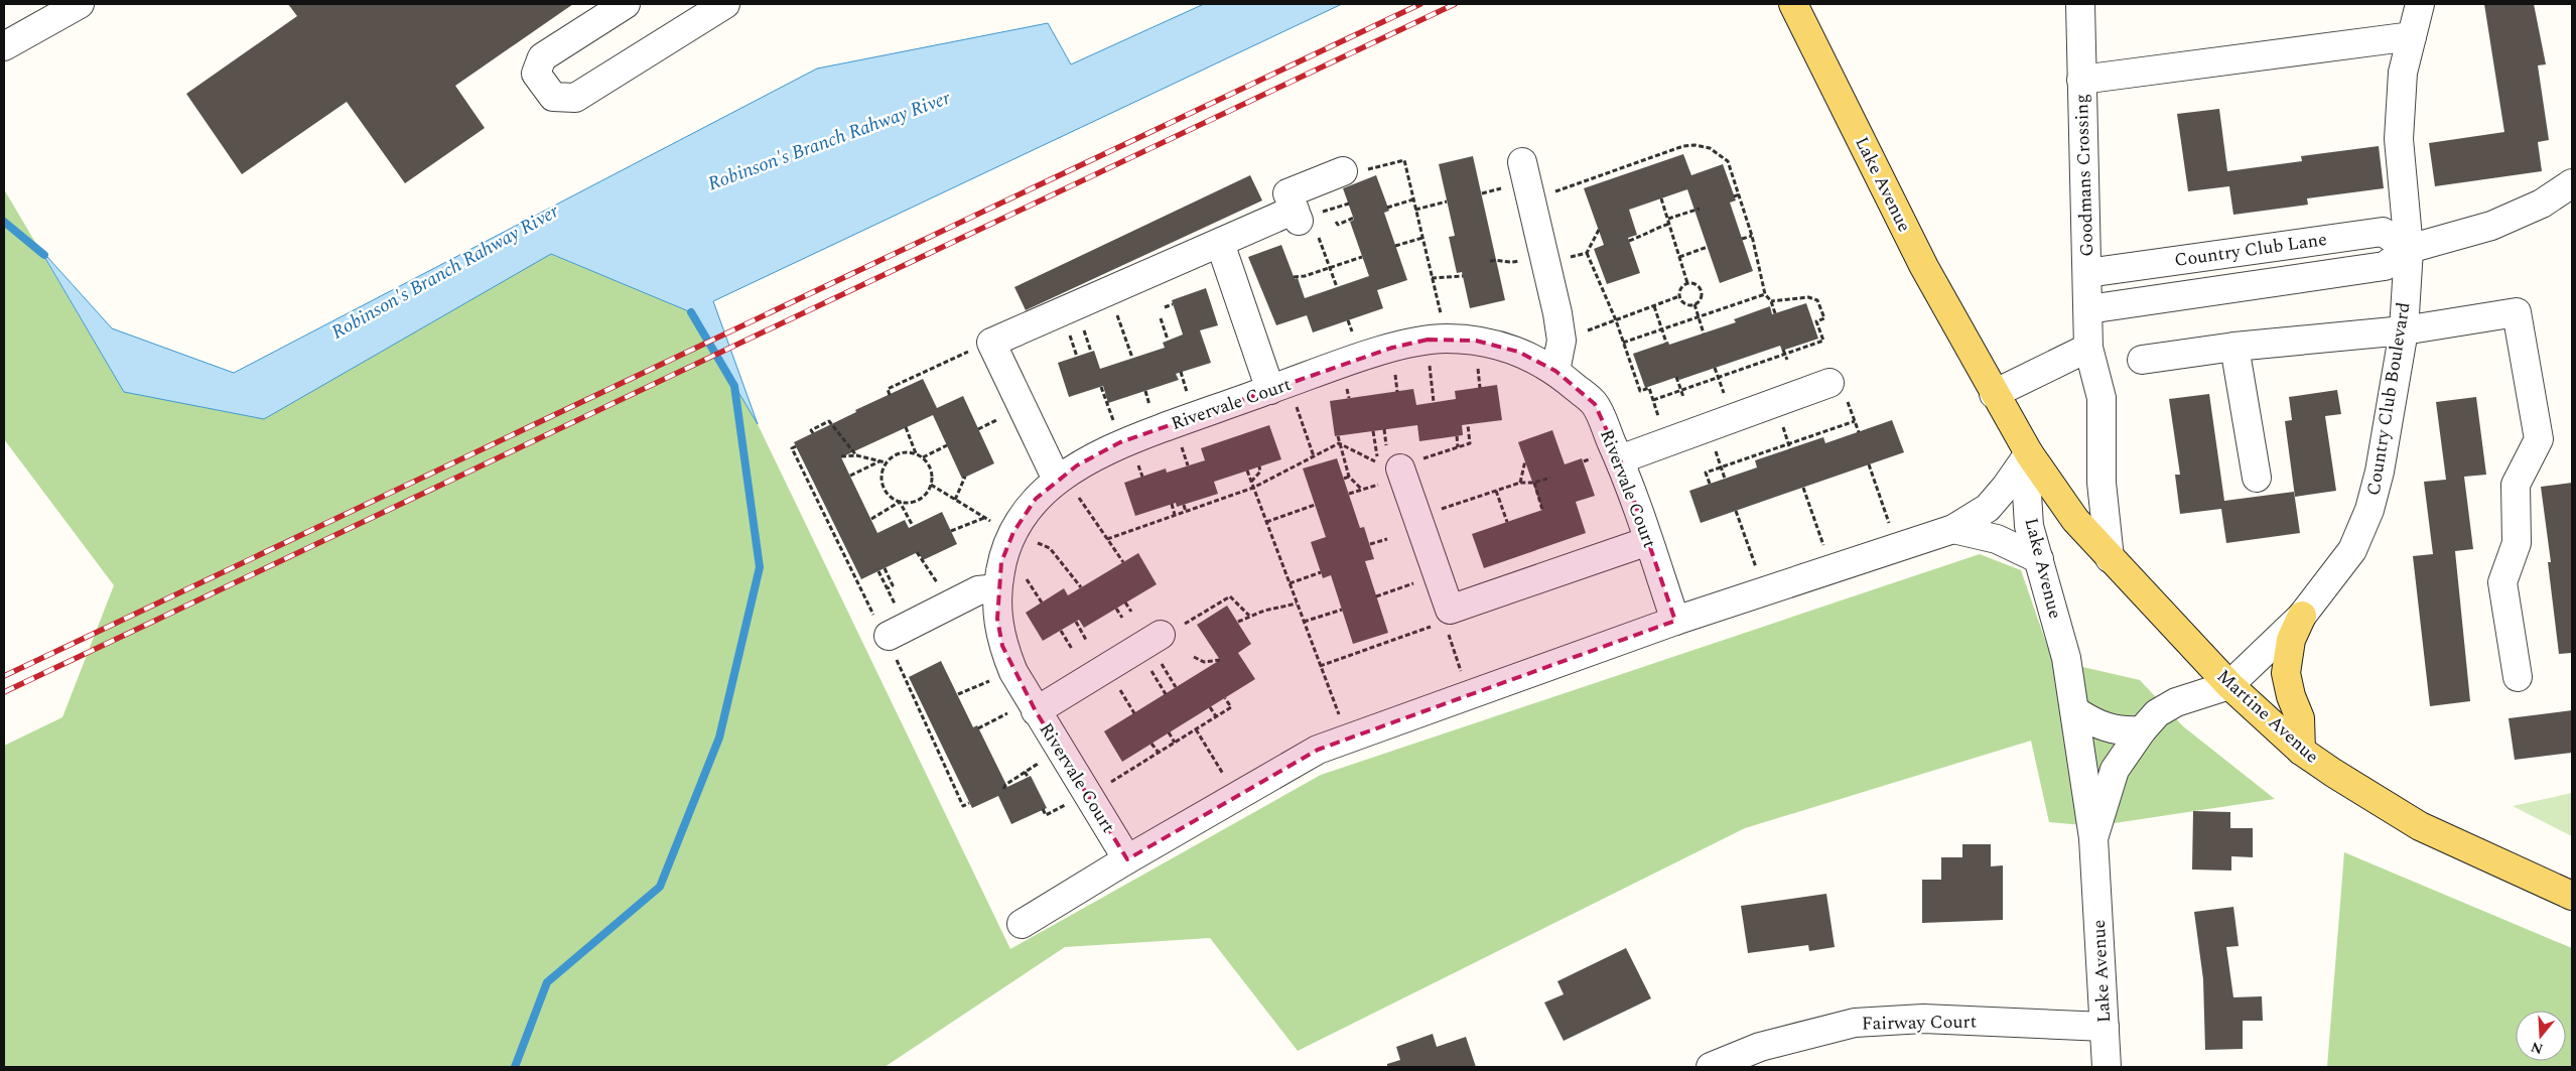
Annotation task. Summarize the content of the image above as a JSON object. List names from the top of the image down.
{
  "streets": {
    "main road": ["Lake Avenue", "Martine Avenue"],
    "street": [
      "Goodmans Crossing",
      "Country Club Lane",
      "Country Club Boulevard",
      "Rivervale Court",
      "Fairway Court"
    ]
  },
  "crossings": [
    ["Goodmans Crossing", "Country Club Lane"],
    ["Goodmans Crossing", "Martine Avenue"],
    ["Lake Avenue", "Martine Avenue"],
    ["Lake Avenue", "Fairway Court"],
    ["Country Club Lane", "Country Club Boulevard"],
    ["Country Club Boulevard", "Martine Avenue"]
  ],
  "water": ["Robinson's Branch Rahway River"],
  "north": "bottom"
}
